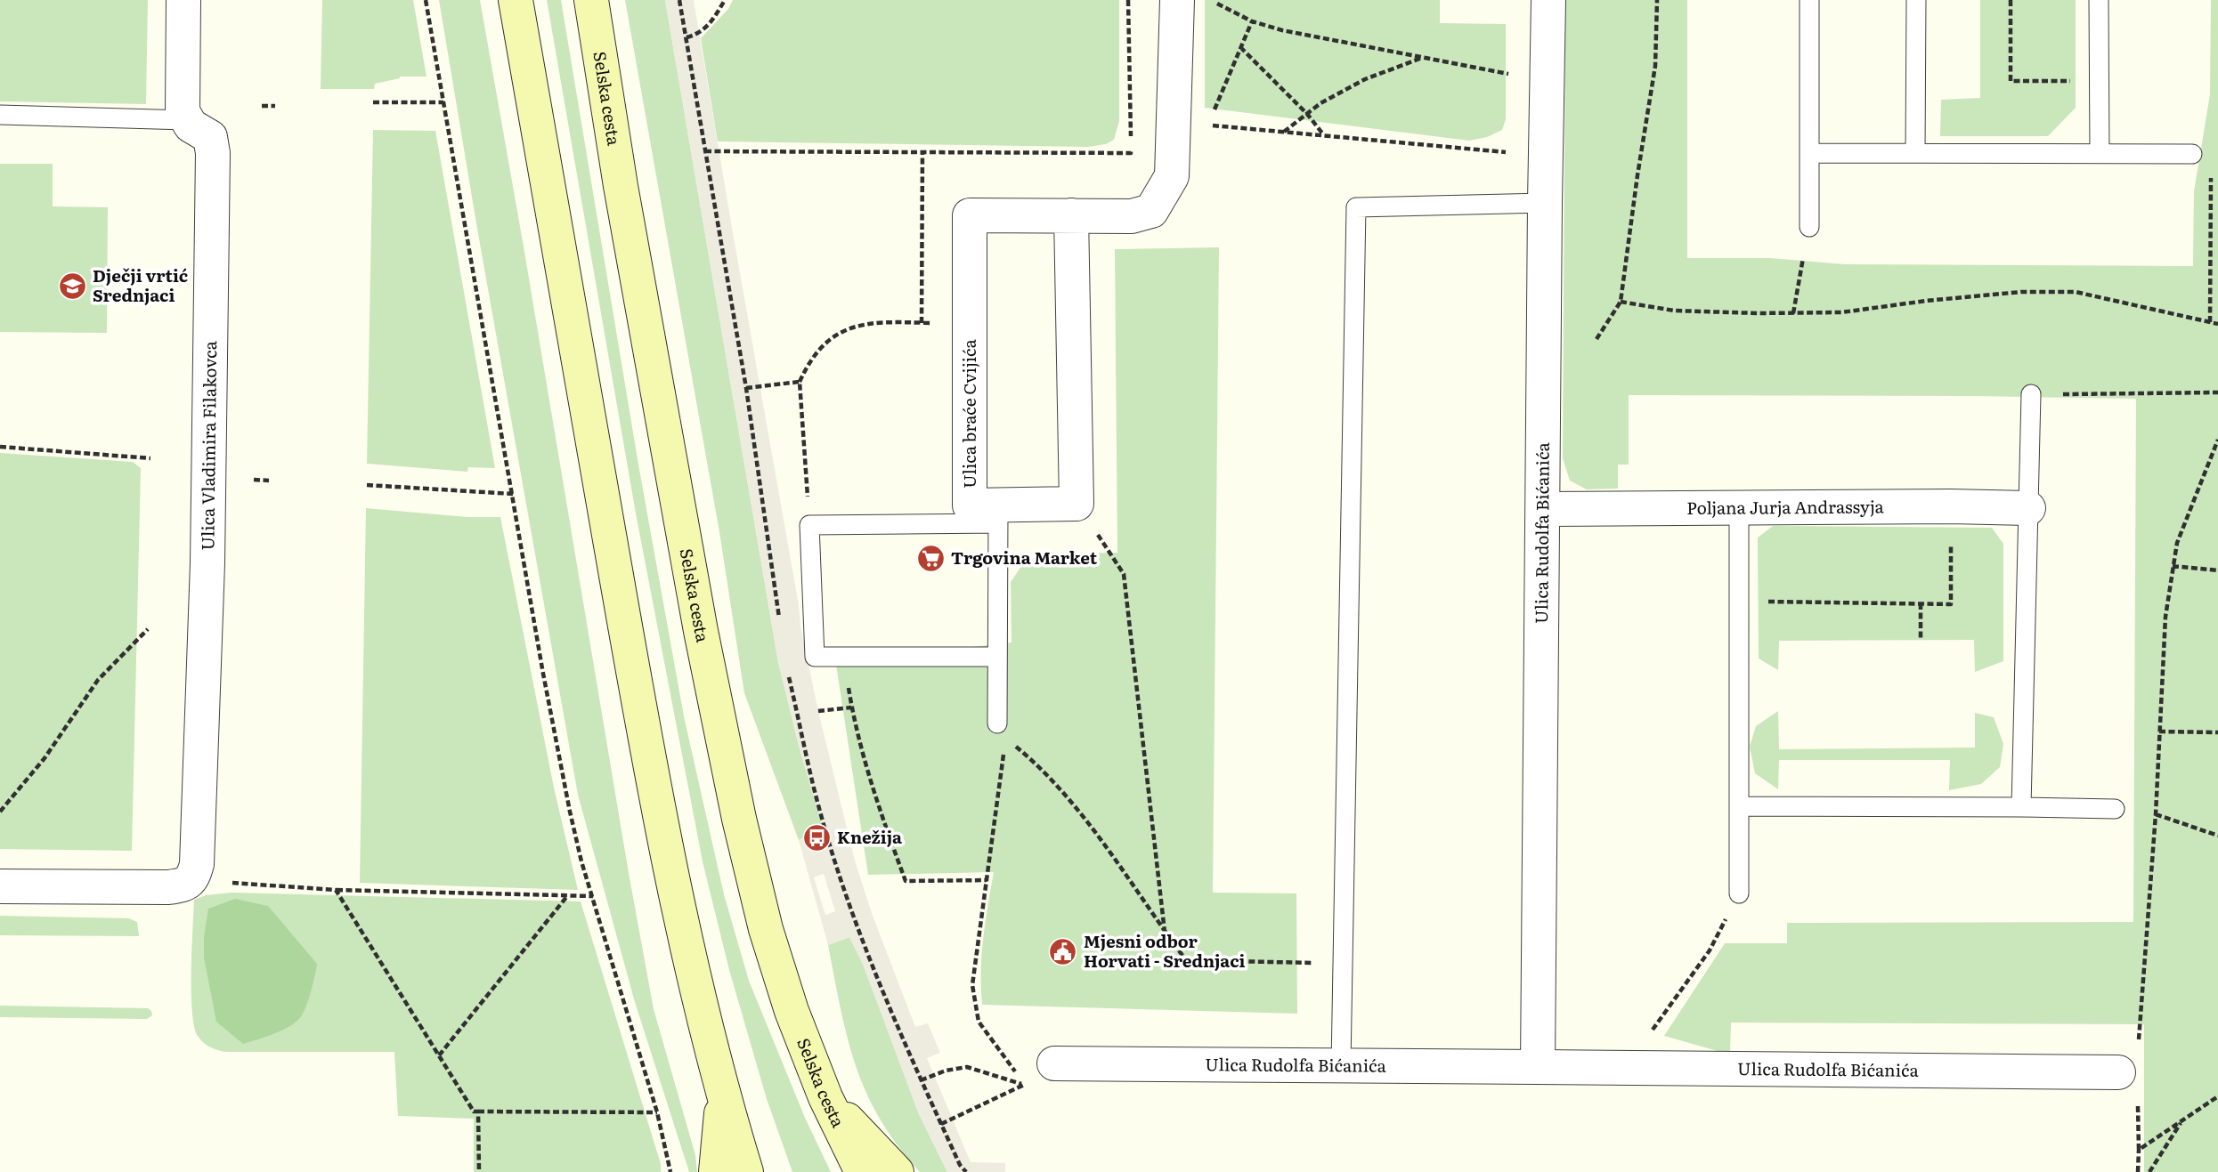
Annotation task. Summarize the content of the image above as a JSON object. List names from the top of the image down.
{
  "streets": {
    "main road": ["Selska cesta"],
    "street": [
      "Ulica braće Cvijića",
      "Ulica Vladimira Filakovca",
      "Poljana Jurja Andrassyja",
      "Ulica Rudolfa Bićanića"
    ]
  },
  "crossings": [
    ["Poljana Jurja Andrassyja", "Ulica Rudolfa Bićanića"]
  ],
  "places": {
    "school or university": ["Dječji vrtić Srednjaci"],
    "supermarket": ["Trgovina Market"],
    "bus stop": ["Knežija"],
    "public building": ["Mjesni odbor Horvati - Srednjaci"]
  }
}
